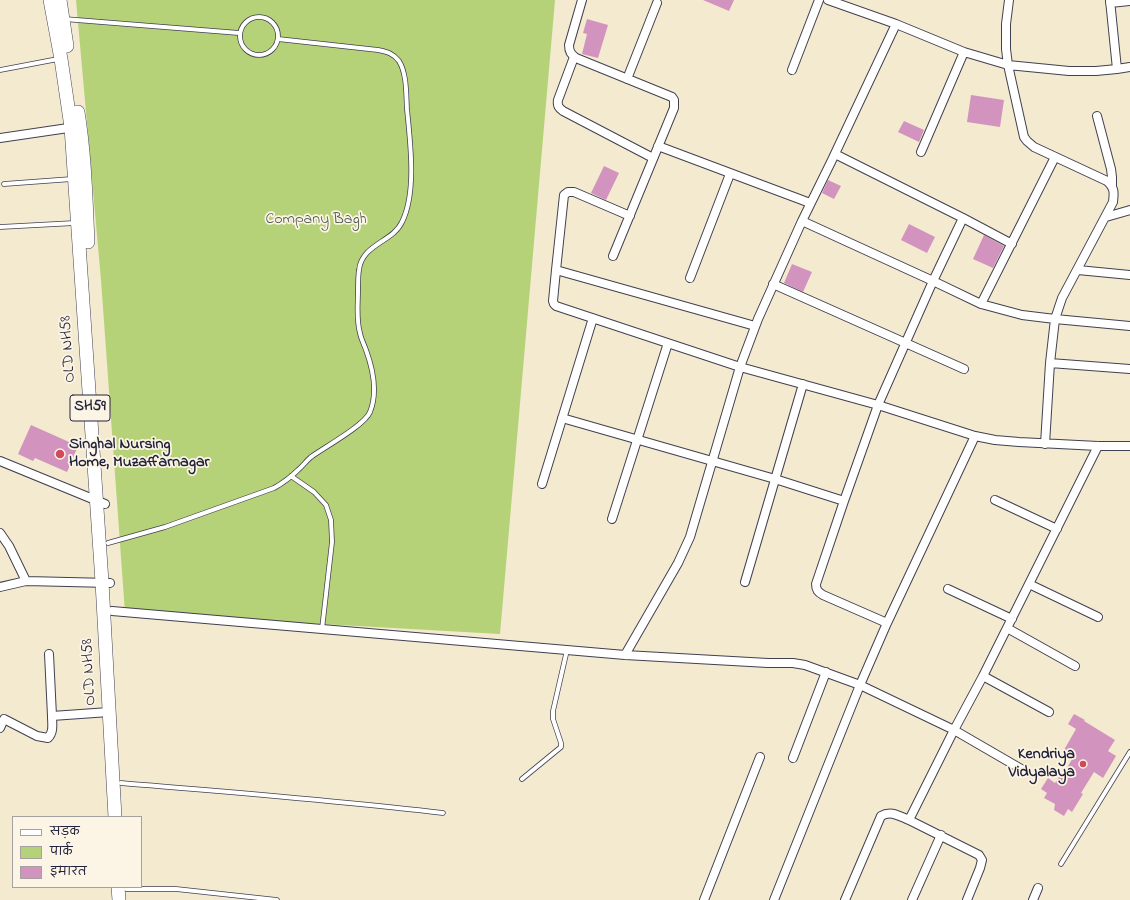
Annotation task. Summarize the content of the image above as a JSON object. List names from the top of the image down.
{
  "streets": {
    "main road": ["OLD NH58", "SH59"]
  },
  "parks": ["Company Bagh"],
  "places": ["Singhal Nursing Home, Muzaffarnagar", "Kendriya Vidyalaya"],
  "legend": ["सड़क", "पार्क", "इमारत"]
}
